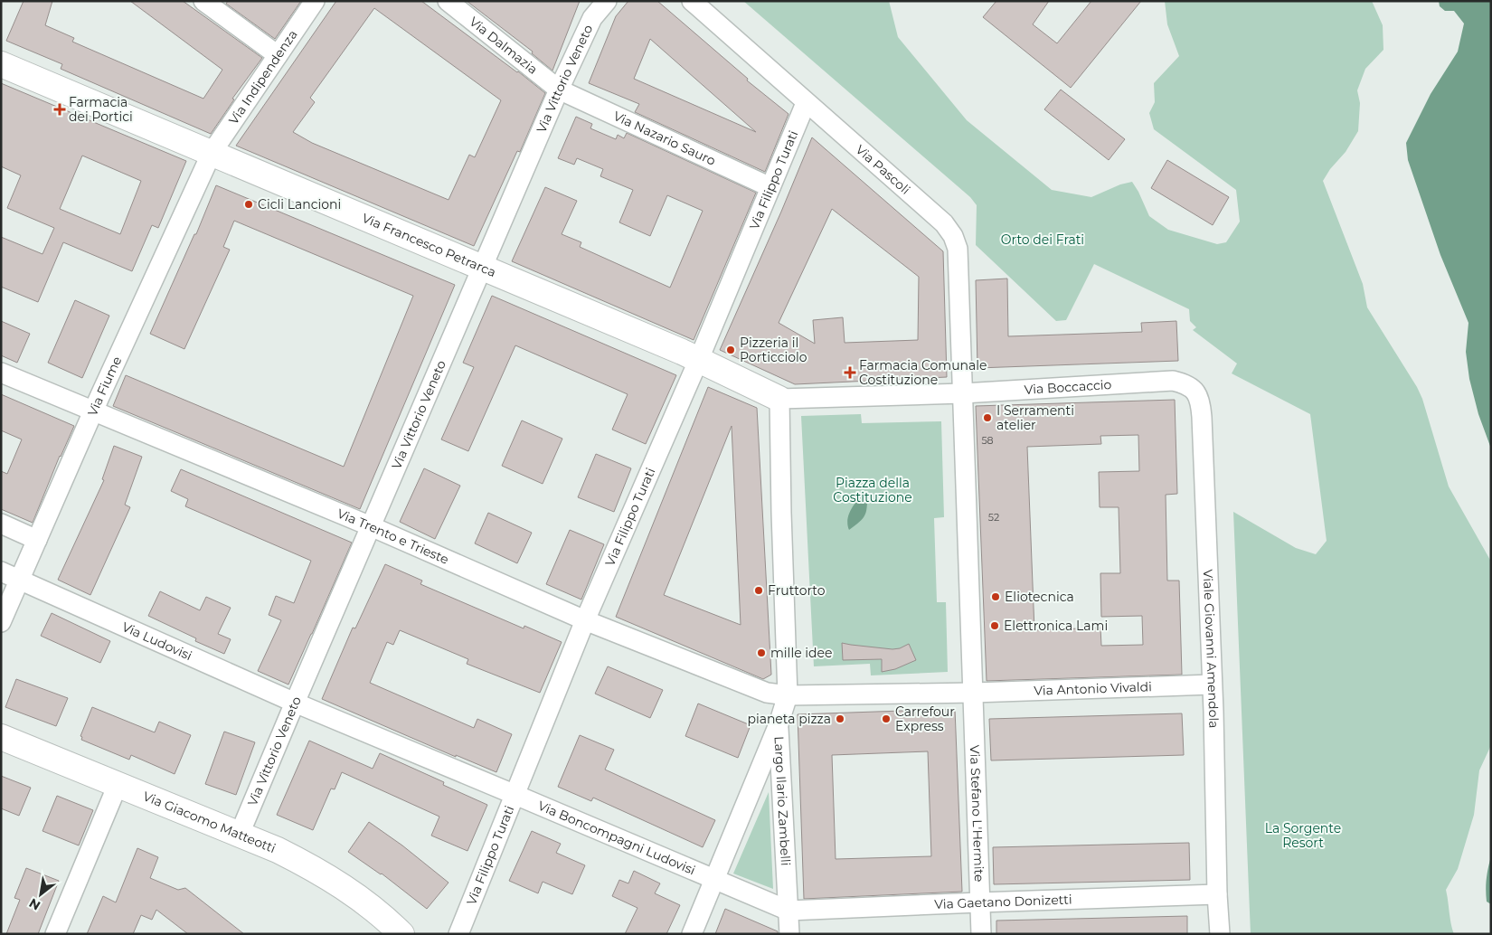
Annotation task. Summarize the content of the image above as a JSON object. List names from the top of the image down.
{
  "streets": {
    "street": [
      "Via Dalmazia",
      "Via Indipendenza",
      "Via Vittorio Veneto",
      "Via Nazario Sauro",
      "Via Pascoli",
      "Via Filippo Turati",
      "Via Francesco Petrarca",
      "Via Fiume",
      "Via Boccaccio",
      "Via Trento e Trieste",
      "Via Ludovisi",
      "Viale Giovanni Amendola",
      "Via Antonio Vivaldi",
      "Largo Ilario Zambelli",
      "Via Stefano L'Hermite",
      "Via Giacomo Matteotti",
      "Via Boncompagni Ludovisi",
      "Via Gaetano Donizetti"
    ]
  },
  "crossings": [
    ["Via Dalmazia", "Via Vittorio Veneto"],
    ["Via Dalmazia", "Via Nazario Sauro"],
    ["Via Indipendenza", "Via Francesco Petrarca"],
    ["Via Indipendenza", "Via Fiume"],
    ["Via Vittorio Veneto", "Via Nazario Sauro"],
    ["Via Vittorio Veneto", "Via Francesco Petrarca"],
    ["Via Vittorio Veneto", "Via Trento e Trieste"],
    ["Via Vittorio Veneto", "Via Ludovisi"],
    ["Via Vittorio Veneto", "Via Giacomo Matteotti"],
    ["Via Vittorio Veneto", "Via Boncompagni Ludovisi"],
    ["Via Nazario Sauro", "Via Filippo Turati"],
    ["Via Pascoli", "Via Filippo Turati"],
    ["Via Pascoli", "Via Boccaccio"],
    ["Via Filippo Turati", "Via Francesco Petrarca"],
    ["Via Filippo Turati", "Via Trento e Trieste"],
    ["Via Filippo Turati", "Via Boncompagni Ludovisi"],
    ["Via Francesco Petrarca", "Via Fiume"],
    ["Via Fiume", "Via Trento e Trieste"],
    ["Via Fiume", "Via Ludovisi"],
    ["Via Boccaccio", "Viale Giovanni Amendola"],
    ["Via Ludovisi", "Via Boncompagni Ludovisi"],
    ["Viale Giovanni Amendola", "Via Antonio Vivaldi"],
    ["Viale Giovanni Amendola", "Via Gaetano Donizetti"],
    ["Via Antonio Vivaldi", "Via Stefano L'Hermite"],
    ["Largo Ilario Zambelli", "Via Boncompagni Ludovisi"],
    ["Largo Ilario Zambelli", "Via Gaetano Donizetti"],
    ["Via Stefano L'Hermite", "Via Gaetano Donizetti"],
    ["Via Boncompagni Ludovisi", "Via Gaetano Donizetti"]
  ],
  "parks": ["Orto dei Frati", "Piazza della Costituzione", "La Sorgente Resort"],
  "places": {
    "health": ["Farmacia dei Portici", "Farmacia Comunale Costituzione"],
    "other": [
      "Cicli Lancioni",
      "Pizzeria il Porticciolo",
      "I Serramenti atelier",
      "Fruttorto",
      "Eliotecnica",
      "Elettronica Lami",
      "mille idee",
      "pianeta pizza",
      "Carrefour Express"
    ]
  },
  "house_numbers": ["58", "52"],
  "north": "bottom left"
}
